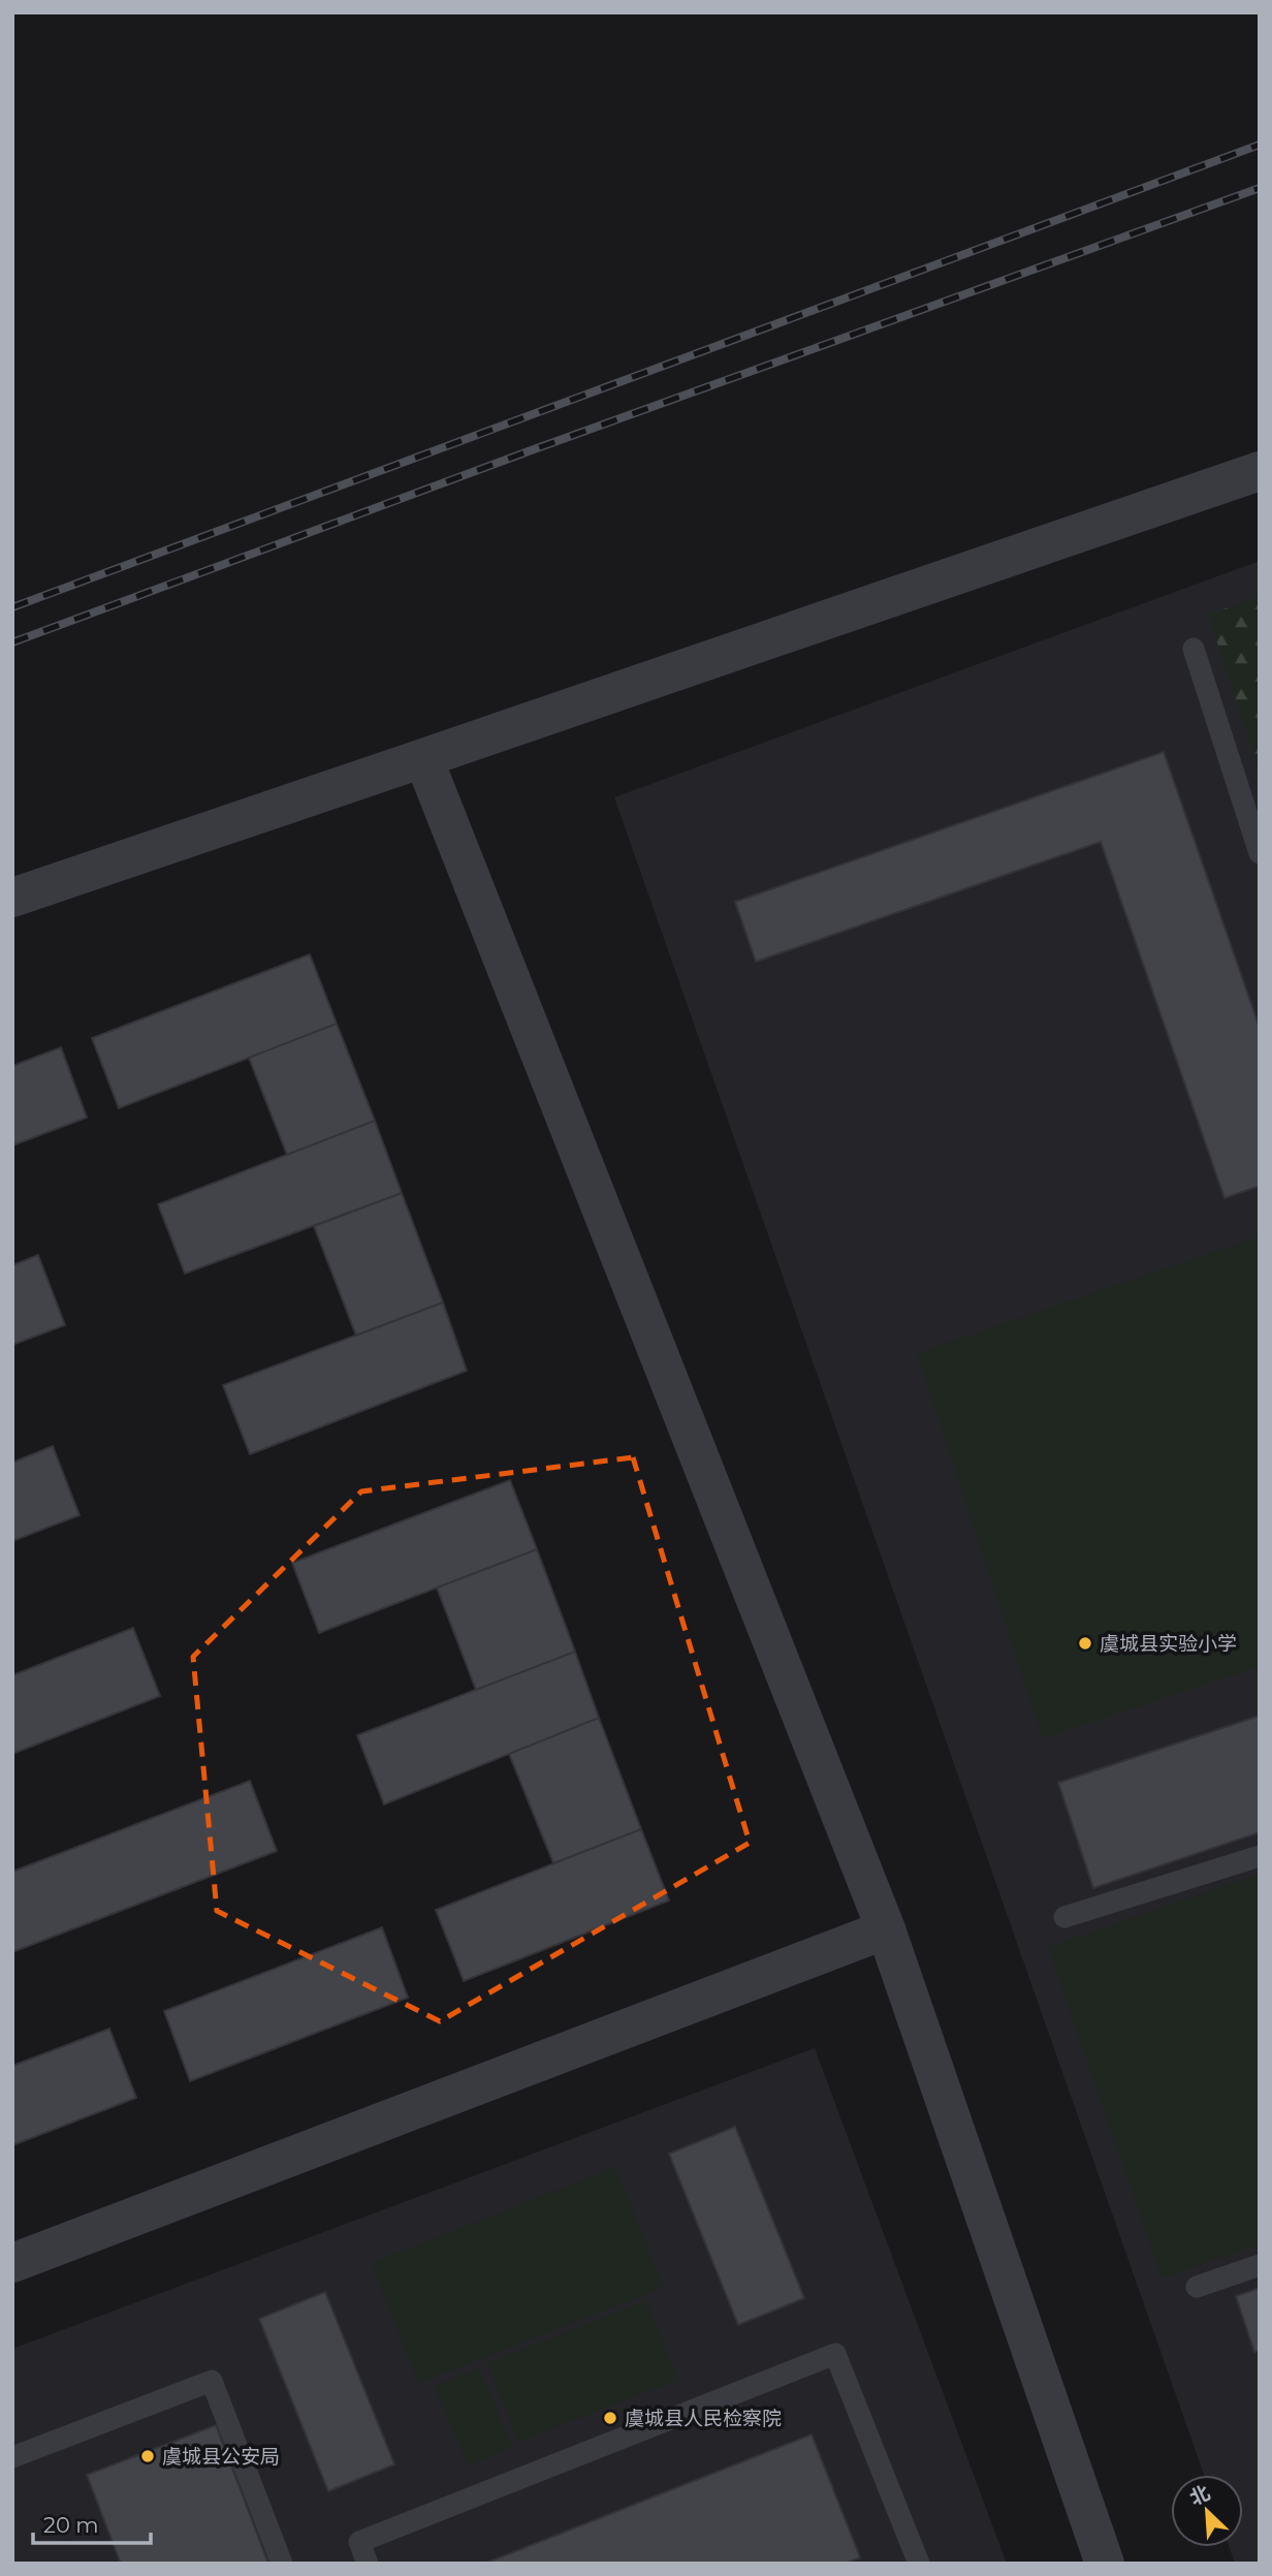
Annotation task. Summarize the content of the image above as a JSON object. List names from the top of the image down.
{
  "places": ["虞城县实验小学", "虞城县人民检察院", "虞城县公安局"],
  "scale_bar": "20 m",
  "north": "top left"
}
